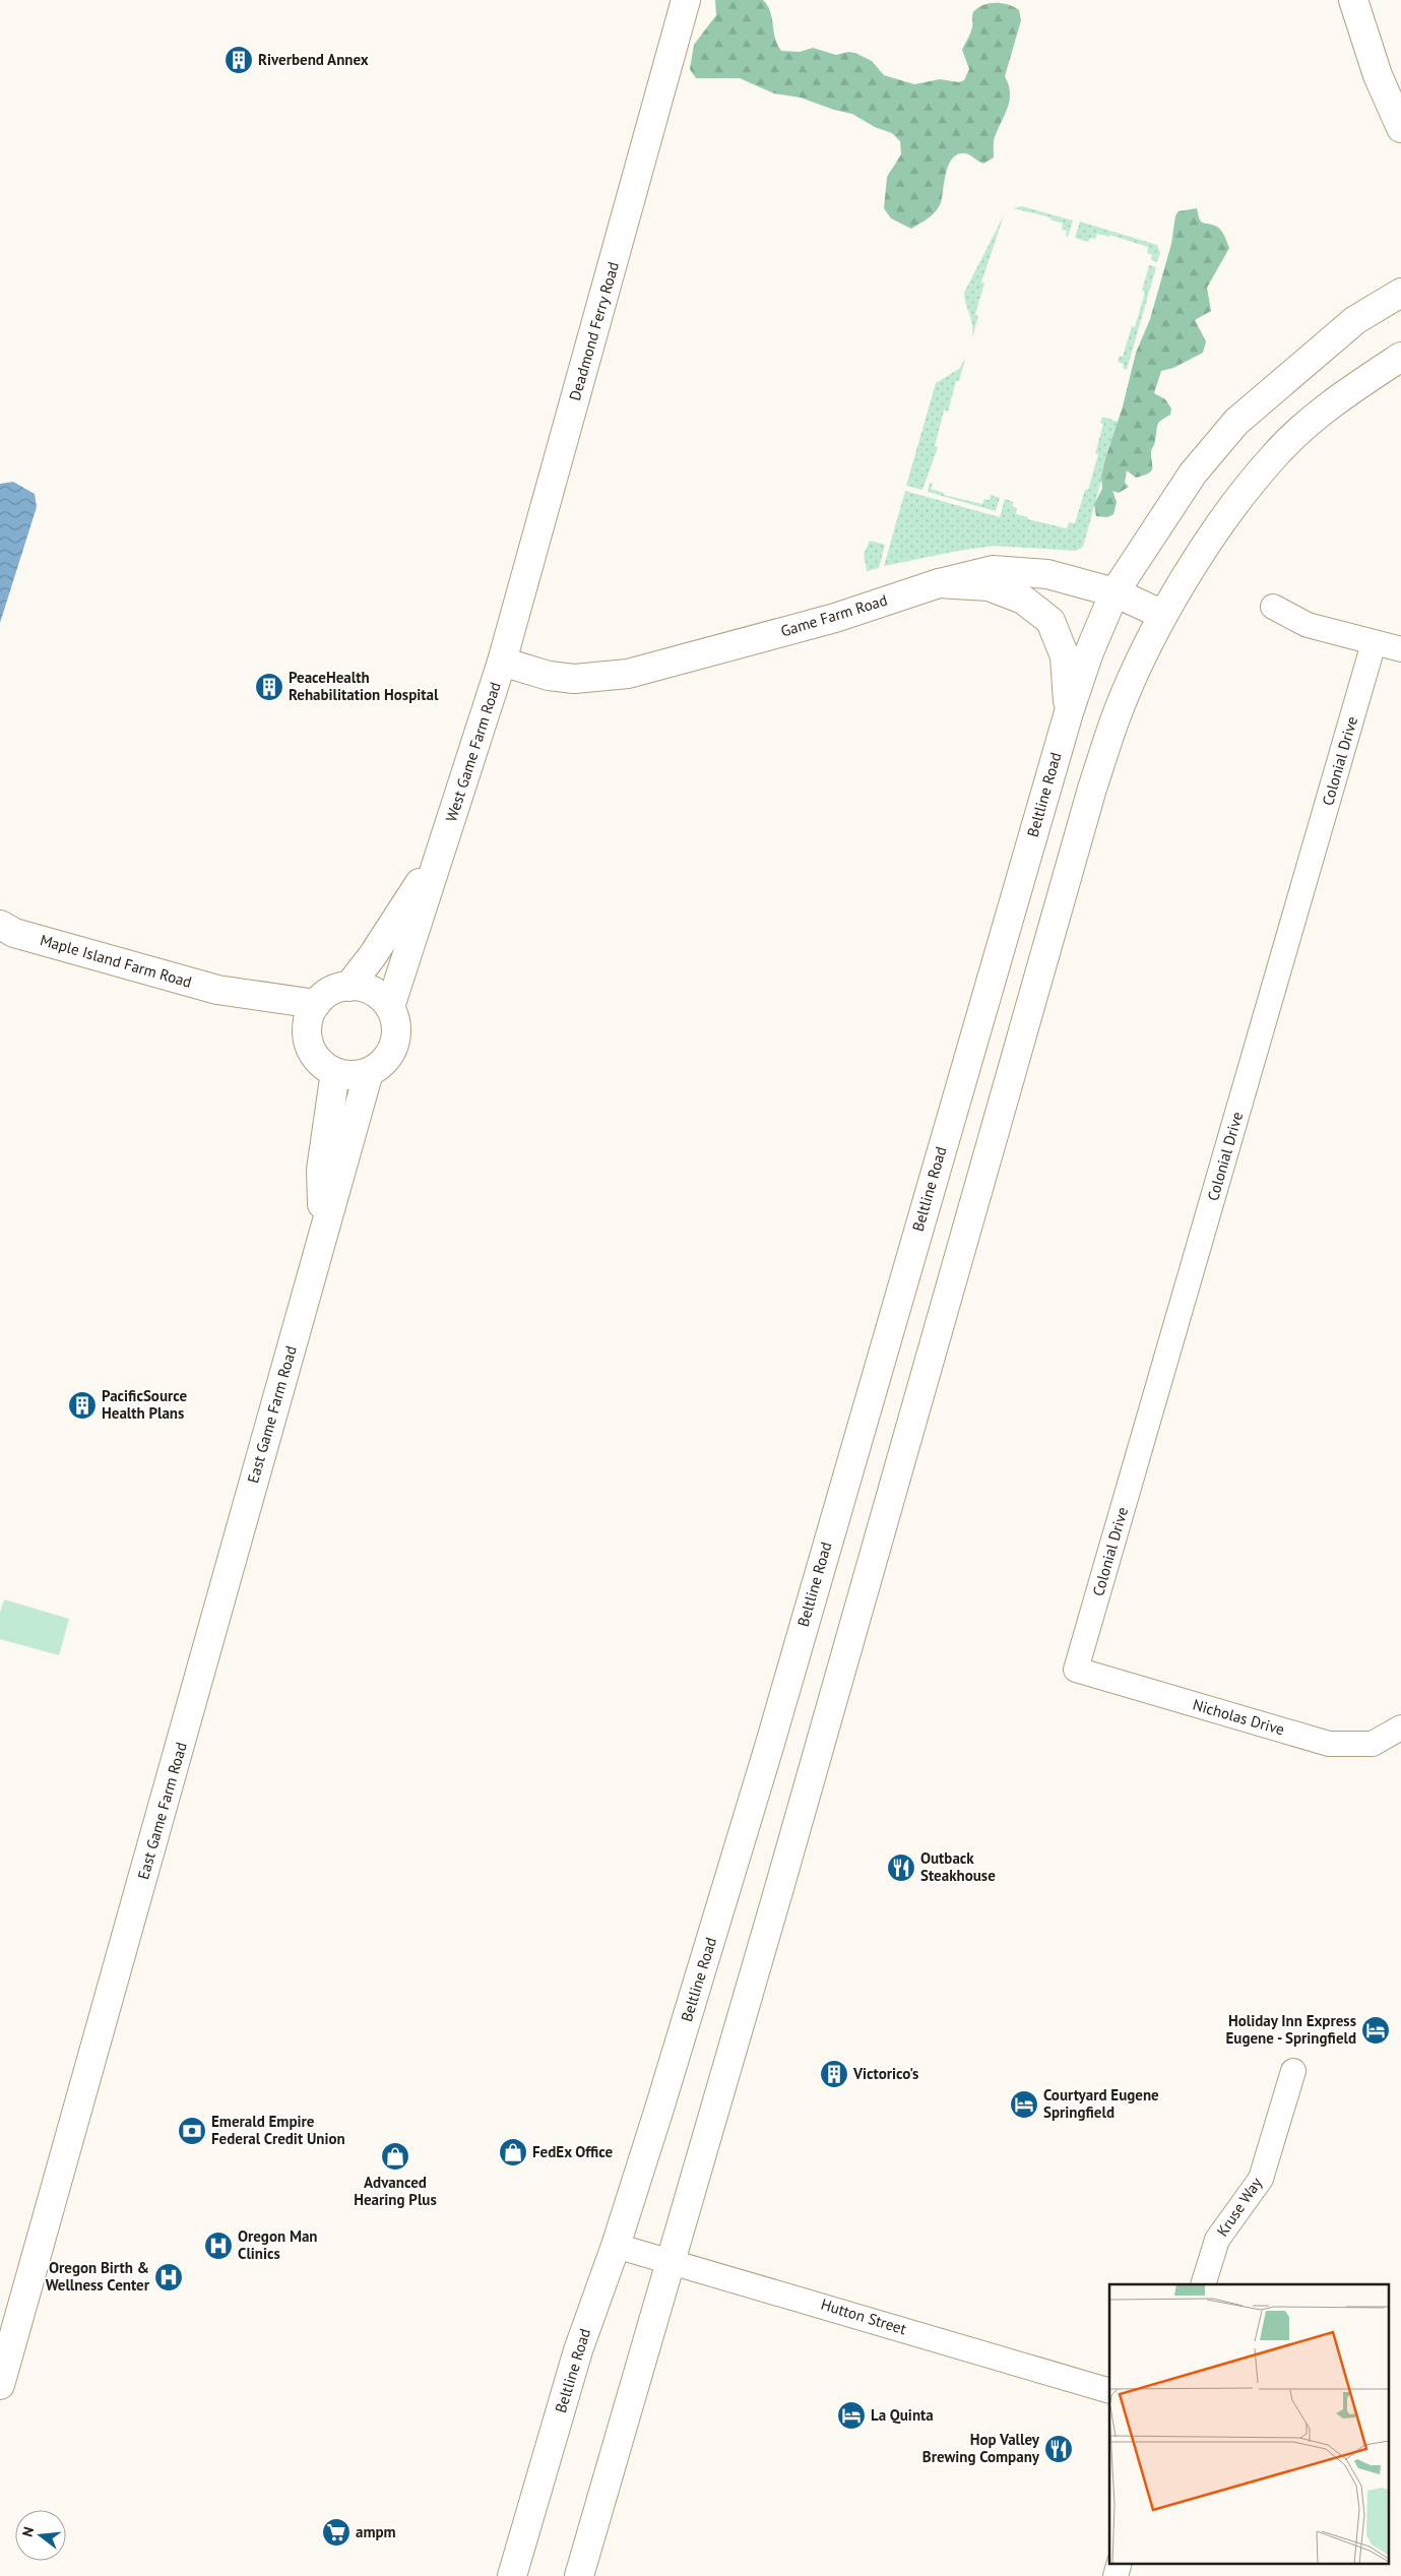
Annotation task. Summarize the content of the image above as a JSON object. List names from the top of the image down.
{
  "streets": {
    "main road": [
      "Deadmond Ferry Road",
      "Game Farm Road",
      "West Game Farm Road",
      "Beltline Road",
      "Maple Island Farm Road",
      "East Game Farm Road"
    ],
    "street": [
      "Colonial Drive",
      "Nicholas Drive",
      "Kruse Way",
      "Hutton Street"
    ]
  },
  "crossings": [
    ["Deadmond Ferry Road", "Game Farm Road"],
    ["Deadmond Ferry Road", "West Game Farm Road"],
    ["Game Farm Road", "West Game Farm Road"],
    ["Game Farm Road", "Beltline Road"],
    ["West Game Farm Road", "Maple Island Farm Road"],
    ["West Game Farm Road", "East Game Farm Road"],
    ["Colonial Drive", "Nicholas Drive"],
    ["Beltline Road", "Hutton Street"],
    ["Maple Island Farm Road", "East Game Farm Road"]
  ],
  "places": {
    "building": [
      "Riverbend Annex",
      "PeaceHealth Rehabilitation Hospital",
      "PacificSource Health Plans",
      "Victorico's"
    ],
    "restaurant": ["Outback Steakhouse", "Hop Valley Brewing Company"],
    "hotel": ["Holiday Inn Express Eugene - Springfield", "Courtyard Eugene Springfield", "La Quinta"],
    "bank": ["Emerald Empire Federal Credit Union"],
    "shop": ["FedEx Office", "Advanced Hearing Plus"],
    "hospital": ["Oregon Man Clinics", "Oregon Birth & Wellness Center"],
    "supermarket": ["ampm"]
  },
  "north": "left"
}
